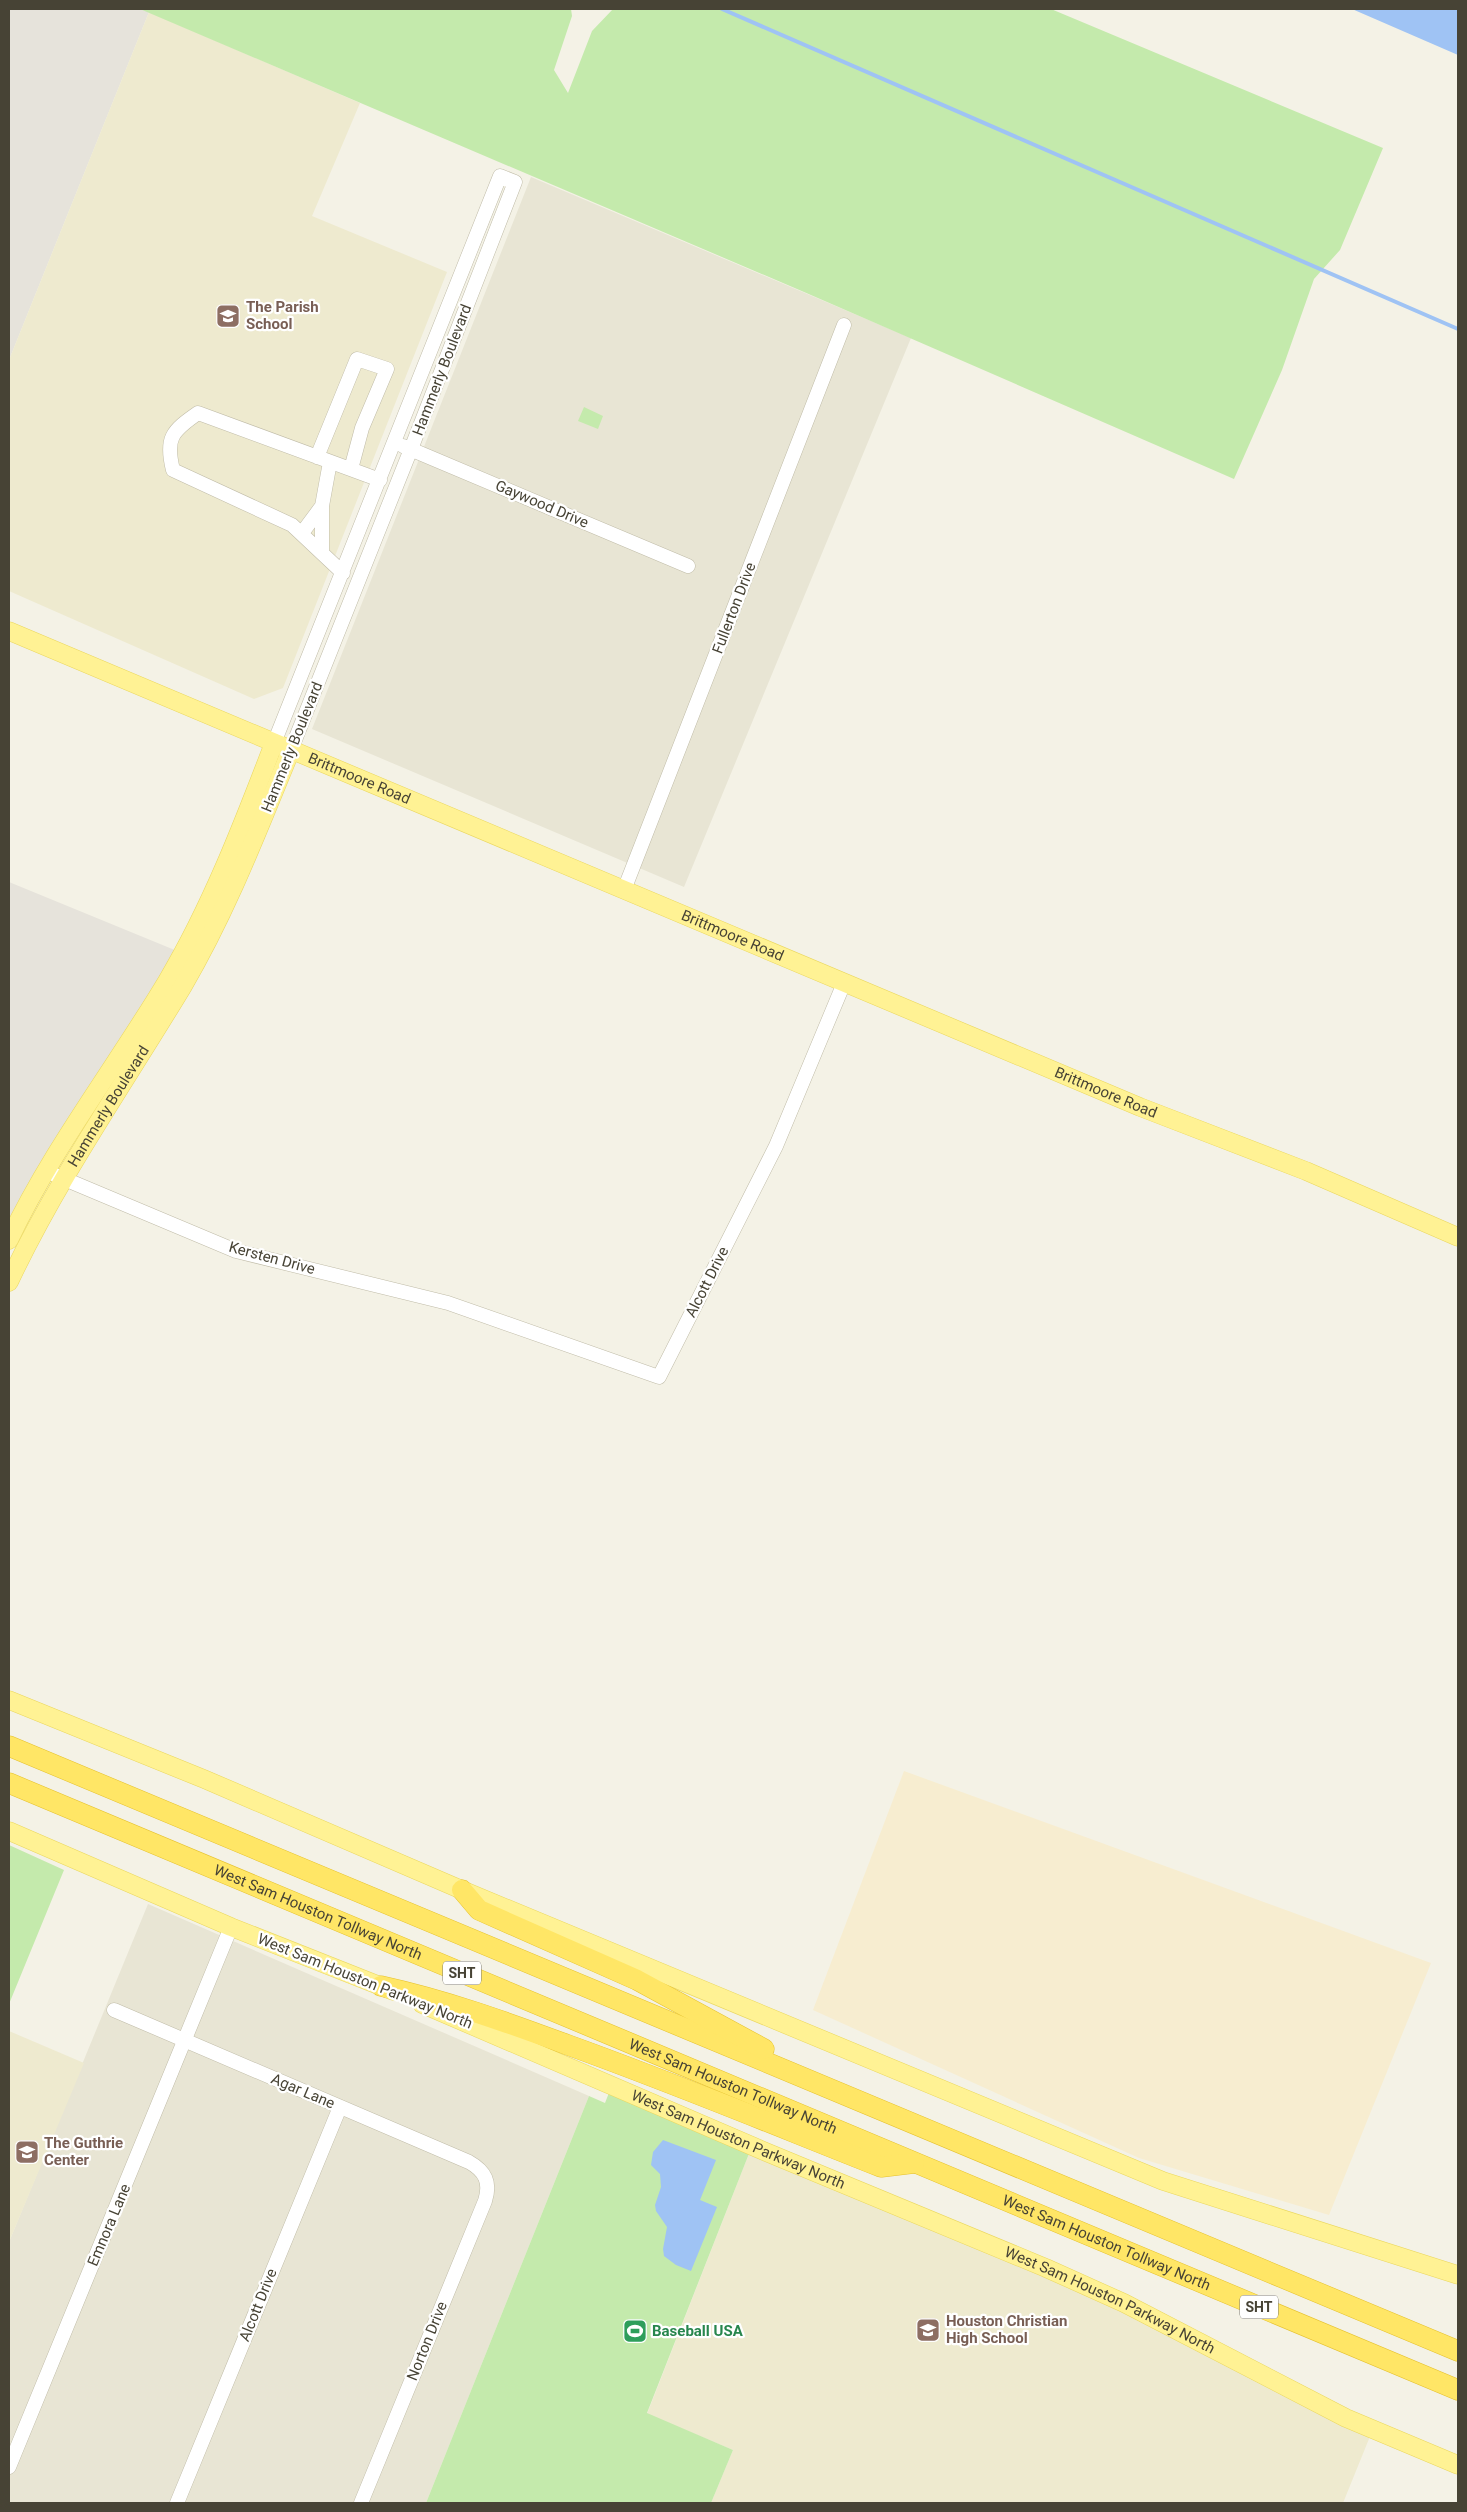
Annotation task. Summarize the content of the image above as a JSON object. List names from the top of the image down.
{
  "streets": {
    "highway": ["West Sam Houston Tollway North", "SHT"],
    "main road": ["Hammerly Boulevard", "Brittmoore Road", "West Sam Houston Parkway North"],
    "street": [
      "Gaywood Drive",
      "Fullerton Drive",
      "Kersten Drive",
      "Alcott Drive",
      "Agar Lane",
      "Emnora Lane",
      "Norton Drive"
    ]
  },
  "crossings": [
    ["Hammerly Boulevard", "Gaywood Drive"],
    ["Hammerly Boulevard", "Brittmoore Road"],
    ["Hammerly Boulevard", "Kersten Drive"],
    ["Fullerton Drive", "Brittmoore Road"],
    ["Brittmoore Road", "Alcott Drive"],
    ["Kersten Drive", "Alcott Drive"],
    ["Alcott Drive", "Agar Lane"],
    ["West Sam Houston Parkway North", "Emnora Lane"],
    ["Agar Lane", "Emnora Lane"],
    ["Agar Lane", "Norton Drive"]
  ],
  "places": {
    "school or university": ["The Parish School", "The Guthrie Center", "Houston Christian High School"],
    "sports": ["Baseball USA"]
  }
}
